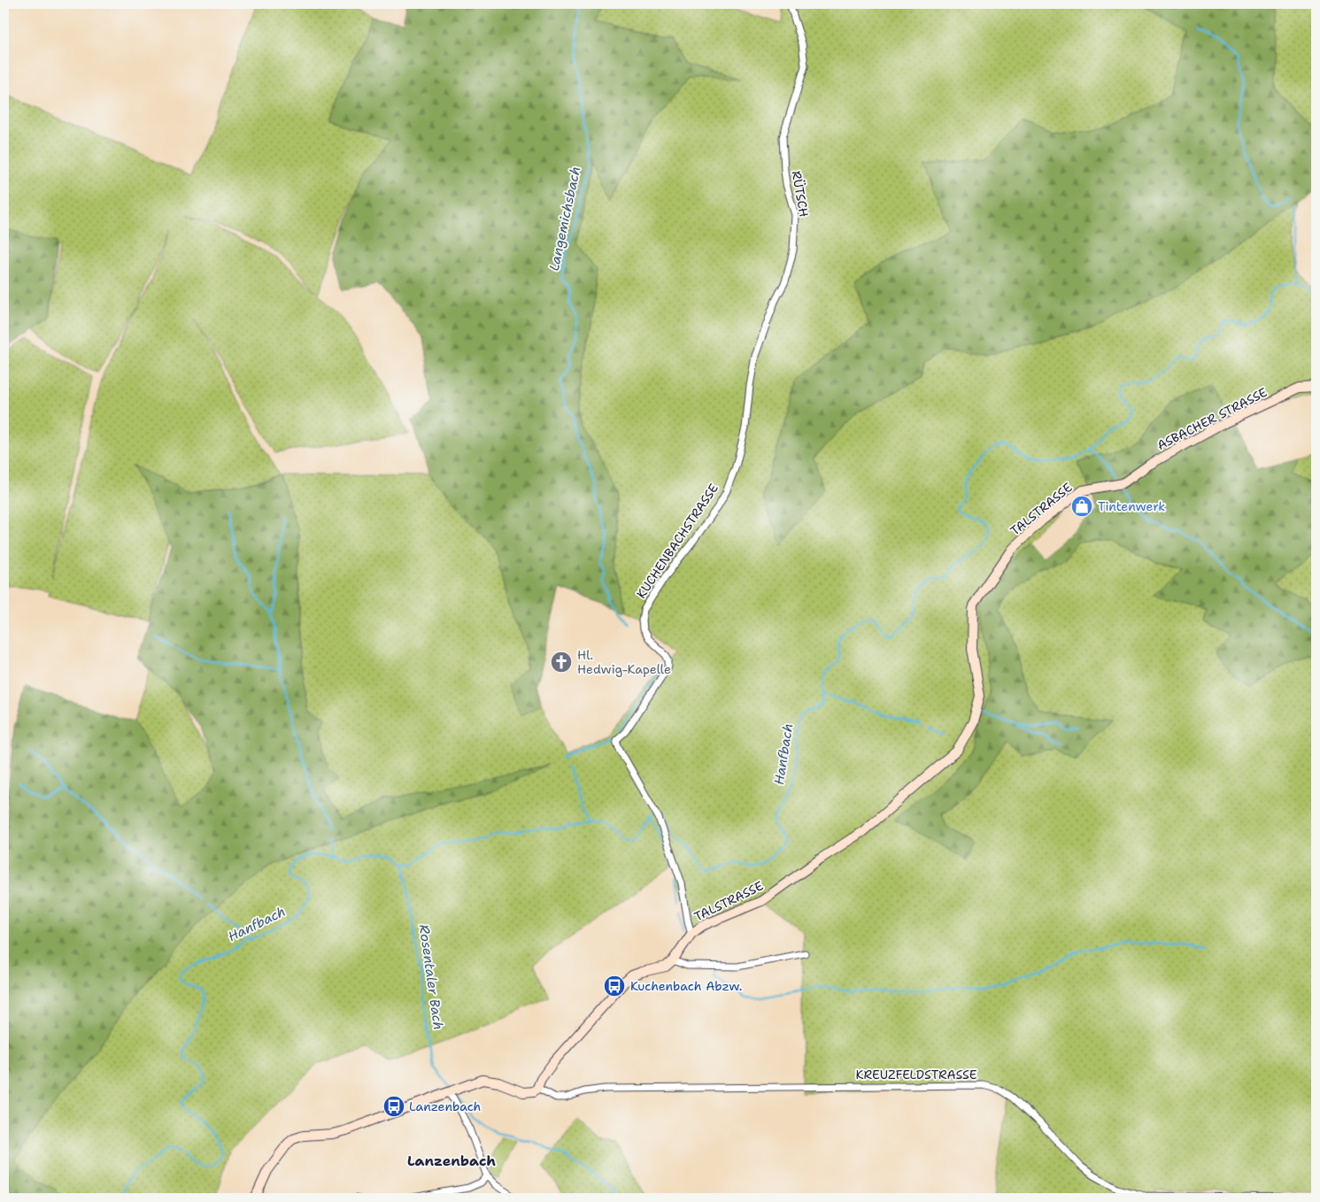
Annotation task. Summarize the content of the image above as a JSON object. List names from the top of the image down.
{
  "streets": {
    "main road": ["ASBACHER STRASSE", "TALSTRASSE"],
    "street": ["RÜTSCH", "KUCHENBACHSTRASSE", "KREUZFELDSTRASSE"]
  },
  "crossings": [
    ["RÜTSCH", "KUCHENBACHSTRASSE"],
    ["ASBACHER STRASSE", "TALSTRASSE"],
    ["TALSTRASSE", "KUCHENBACHSTRASSE"]
  ],
  "districts": ["Lanzenbach"],
  "water": ["Langemichsbach", "Hanfbach", "Rosentaler Bach"],
  "places": {
    "shop": ["Tintenwerk"],
    "church": ["Hl. Hedwig-Kapelle"],
    "bus stop": ["Kuchenbach Abzw.", "Lanzenbach"]
  }
}
